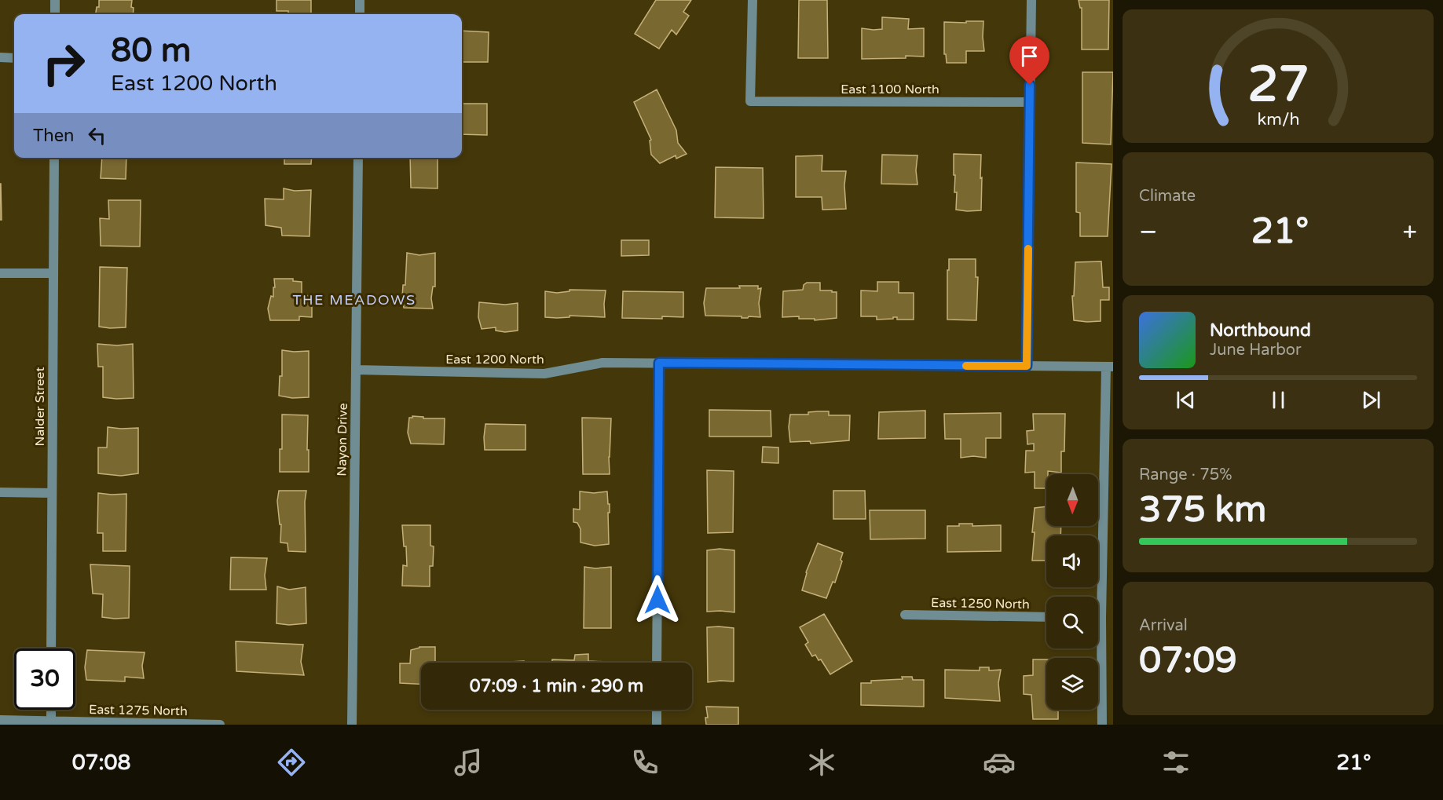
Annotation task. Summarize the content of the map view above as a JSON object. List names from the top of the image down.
{
  "streets": {
    "street": [
      "East 1100 North",
      "East 1200 North",
      "Nalder Street",
      "Nayon Drive",
      "East 1250 North",
      "East 1275 North"
    ]
  },
  "crossings": [
    ["East 1200 North", "Nayon Drive"]
  ],
  "districts": ["THE MEADOWS"],
  "north": "bottom",
  "page": {
    "turn": ["80 m", "East 1200 North"],
    "then": "Then",
    "tile": [
      "Climate",
      ["Range · 75%", "375 km"],
      ["Arrival", "07:09"]
    ],
    "heat": ["−", "21°", "+"],
    "song": ["Northbound", "June Harbor"],
    "limit": "30",
    "trip": "07:09 · 1 min · 290 m",
    "tabs": ["07:08", "21°"],
    "gauge": ["27", "km/h"]
  }
}
